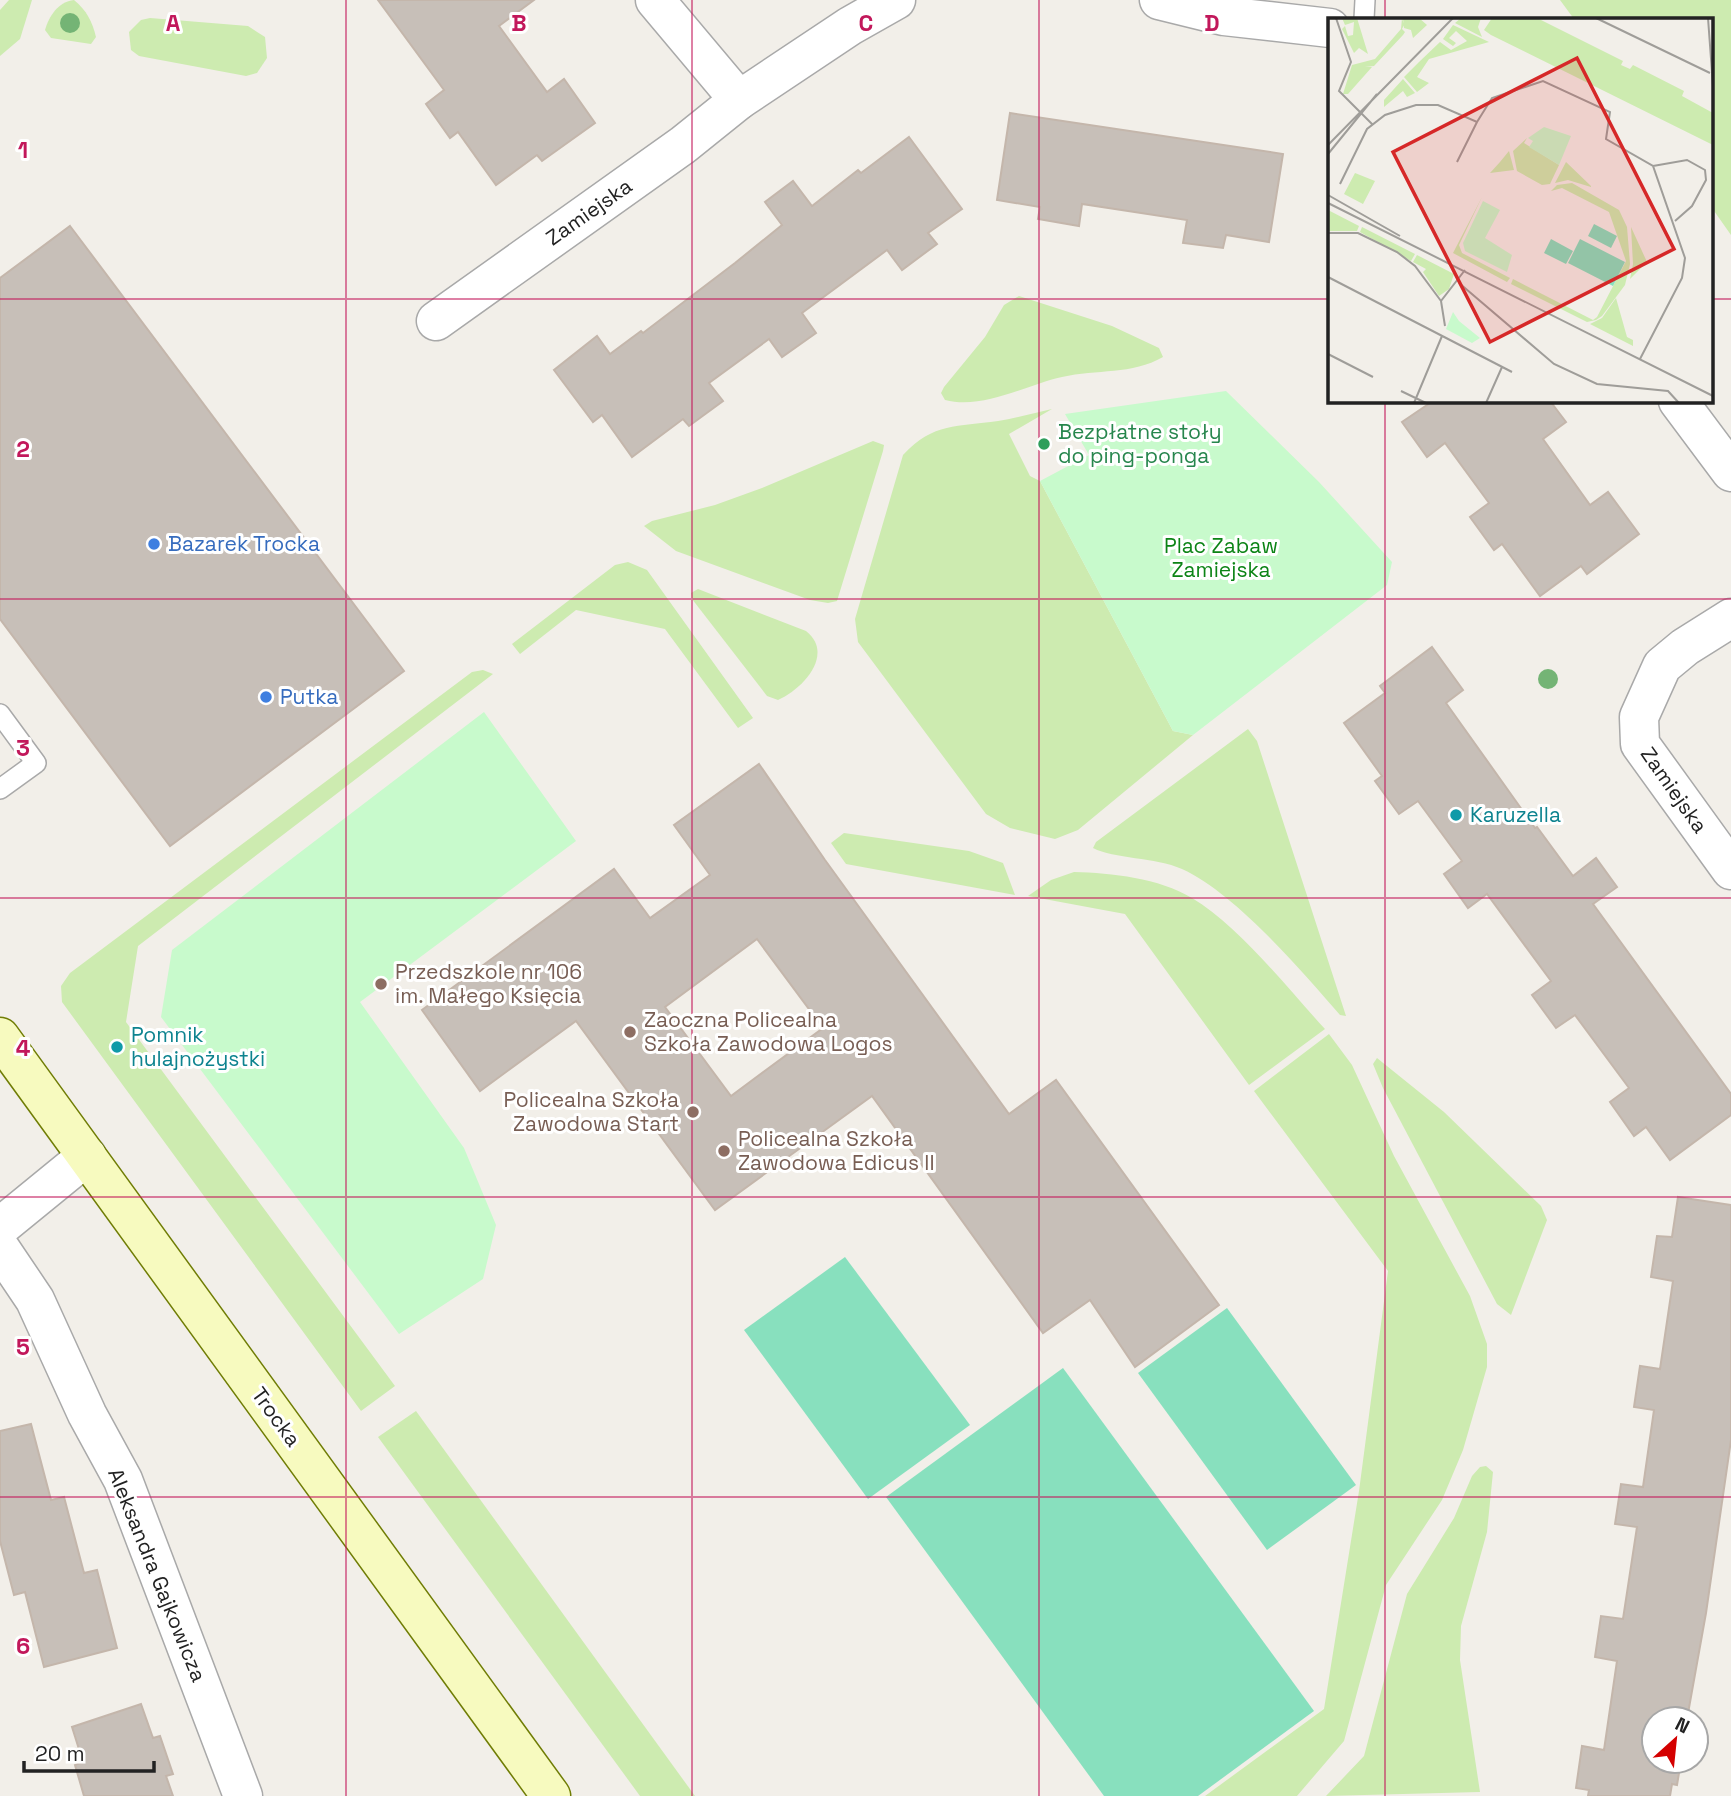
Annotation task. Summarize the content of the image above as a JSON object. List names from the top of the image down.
{
  "streets": {
    "street": ["Zamiejska", "Trocka", "Aleksandra Gajkowicza"]
  },
  "parks": ["Plac Zabaw Zamiejska"],
  "places": [
    "Bezpłatne stoły do ping-ponga",
    "Bazarek Trocka",
    "Putka",
    "Karuzella",
    "Przedszkole nr 106 im. Małego Księcia",
    "Zaoczna Policealna Szkoła Zawodowa Logos",
    "Pomnik hulajnożystki",
    "Policealna Szkoła Zawodowa Start",
    "Policealna Szkoła Zawodowa Edicus II"
  ],
  "scale_bar": "20 m",
  "north": "top right",
  "grid": {
    "columns": [
      "A",
      "B",
      "C",
      "D"
    ],
    "rows": [
      "1",
      "2",
      "3",
      "4",
      "5",
      "6"
    ]
  }
}
